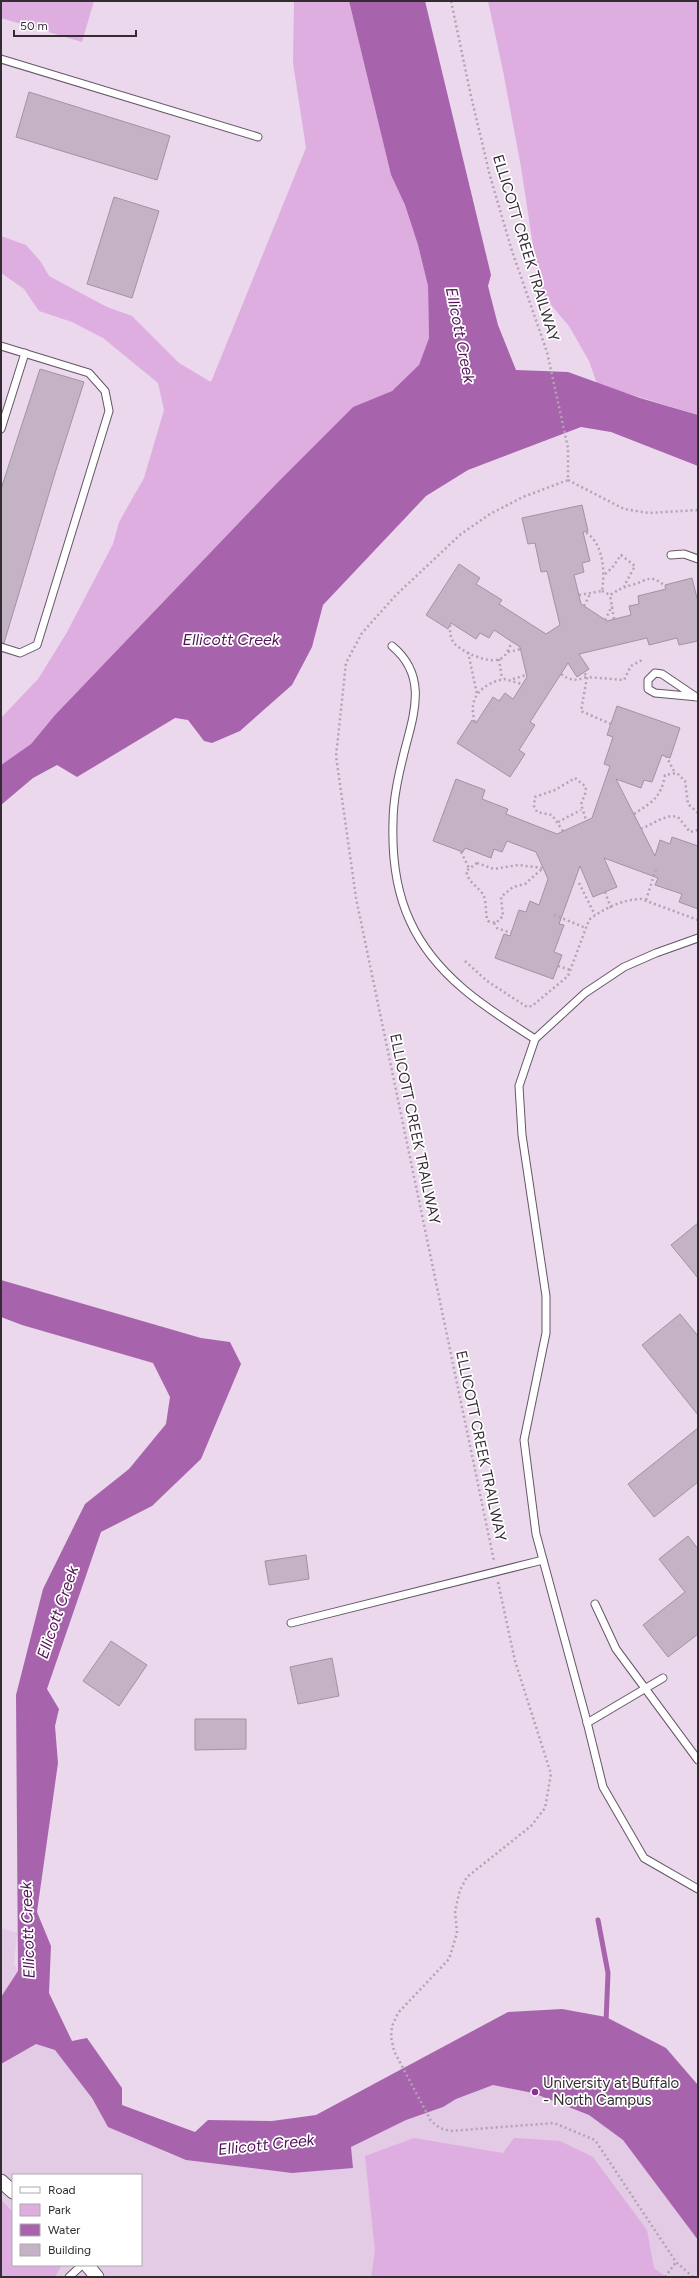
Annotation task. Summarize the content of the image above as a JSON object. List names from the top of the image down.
{
  "streets": {
    "path": ["ELLICOTT CREEK TRAILWAY"]
  },
  "water": ["Ellicott Creek"],
  "places": ["University at Buffalo - North Campus"],
  "legend": [
    "Road",
    "Park",
    "Water",
    "Building"
  ],
  "scale_bar": "50 m"
}
